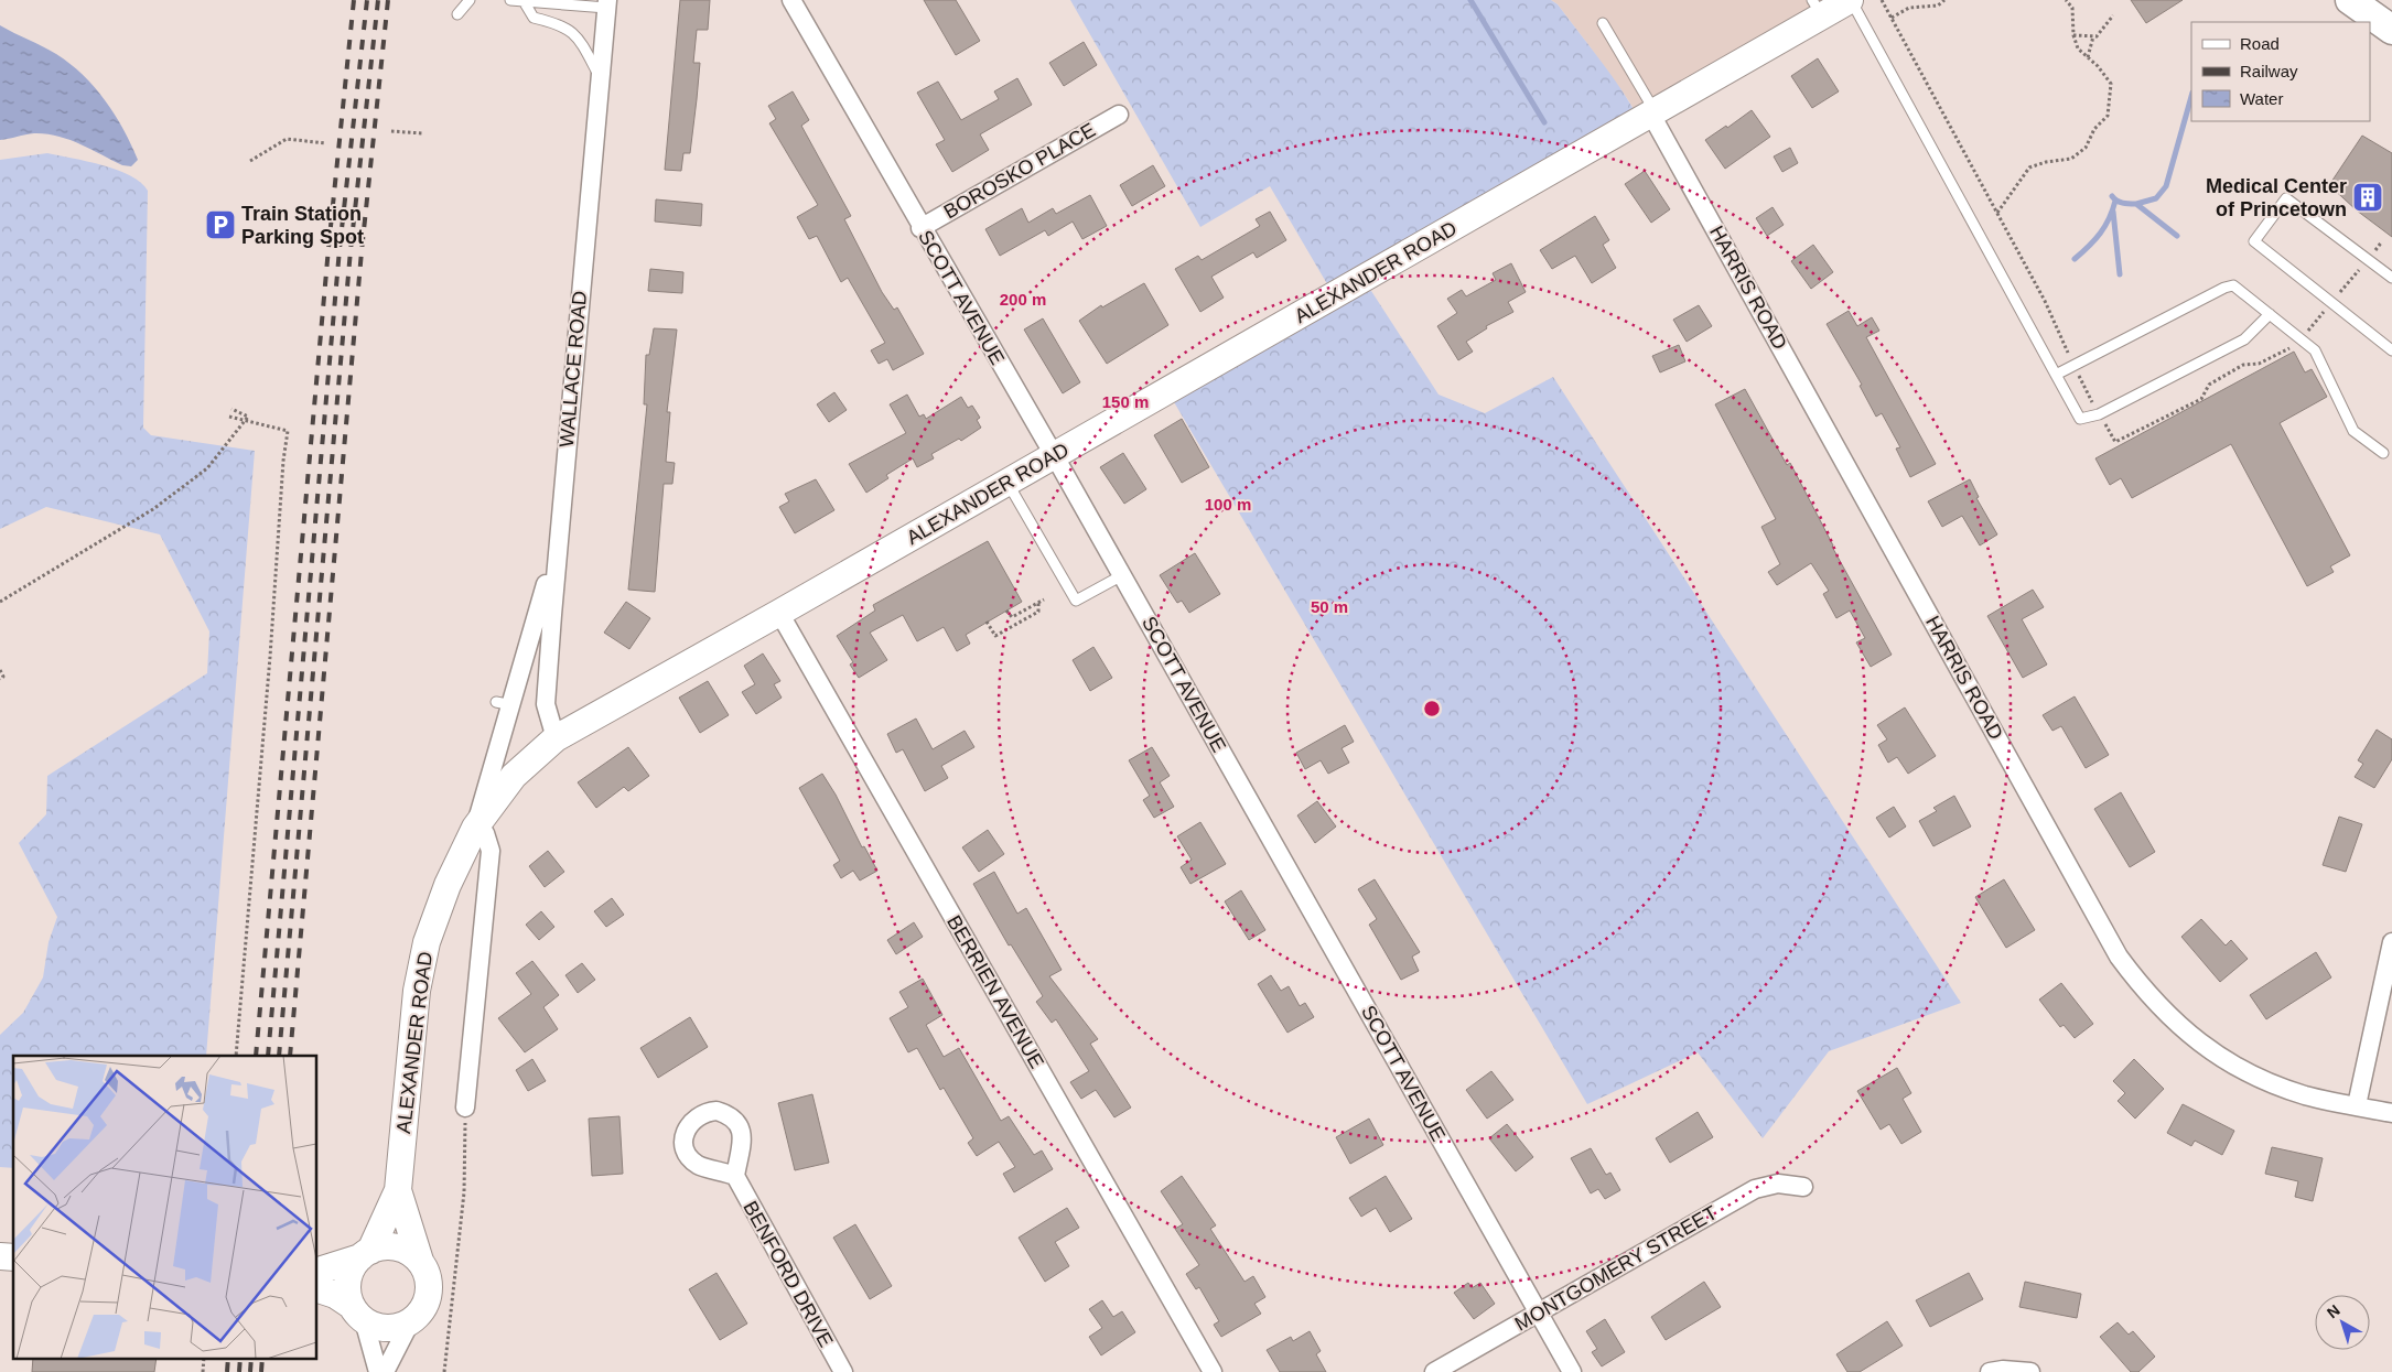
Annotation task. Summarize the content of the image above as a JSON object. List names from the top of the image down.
{
  "streets": {
    "street": [
      "BOROSKO PLACE",
      "ALEXANDER ROAD",
      "HARRIS ROAD",
      "SCOTT AVENUE",
      "WALLACE ROAD",
      "BERRIEN AVENUE",
      "MONTGOMERY STREET",
      "BENFORD DRIVE"
    ]
  },
  "crossings": [
    ["BOROSKO PLACE", "SCOTT AVENUE"],
    ["ALEXANDER ROAD", "HARRIS ROAD"],
    ["ALEXANDER ROAD", "SCOTT AVENUE"],
    ["ALEXANDER ROAD", "WALLACE ROAD"],
    ["ALEXANDER ROAD", "BERRIEN AVENUE"],
    ["SCOTT AVENUE", "MONTGOMERY STREET"]
  ],
  "places": {
    "building": ["Medical Center of Princetown"],
    "parking": ["Train Station Parking Spot"]
  },
  "legend": ["Road", "Railway", "Water"],
  "north": "top left",
  "rings": [
    "200 m",
    "150 m",
    "100 m",
    "50 m"
  ]
}
